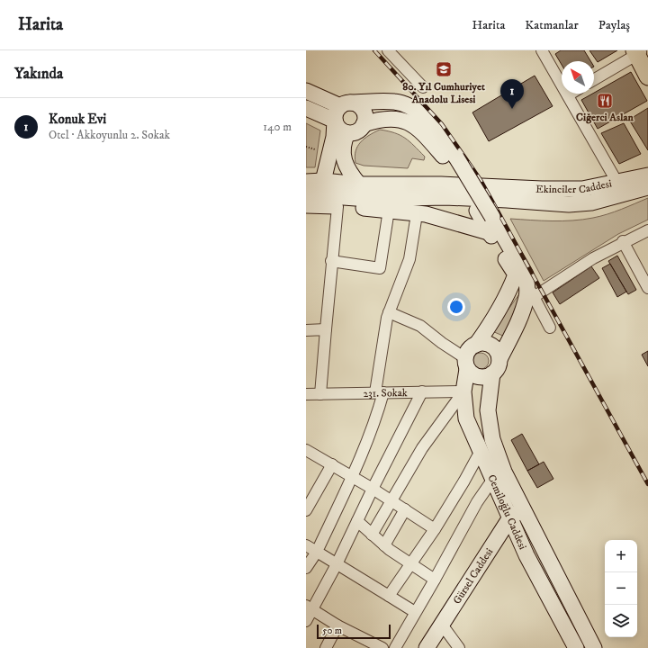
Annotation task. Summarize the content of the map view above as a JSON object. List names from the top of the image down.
{
  "streets": {
    "main road": ["Ekinciler Caddesi", "Cemiloğlu Caddesi", "Gürsel Caddesi"],
    "street": ["231. Sokak"]
  },
  "crossings": [
    ["231. Sokak", "Cemiloğlu Caddesi"],
    ["Cemiloğlu Caddesi", "Gürsel Caddesi"]
  ],
  "places": {
    "school or university": ["80. Yıl Cumhuriyet Anadolu Lisesi"],
    "restaurant": ["Ciğerci Aslan"]
  },
  "scale_bar": "50 m",
  "north": "top left",
  "page": {
    "header": "Harita",
    "nav": ["Harita", "Katmanlar", "Paylaş"],
    "heading": "Yakında",
    "pins": "1",
    "list": [
      {
        "mark": "1",
        "name": "Konuk Evi",
        "note": "Otel · Akkoyunlu 2. Sokak",
        "value": "140 m"
      }
    ],
    "map_buttons": ["+", "−"],
    "scale": "50 m"
  }
}
